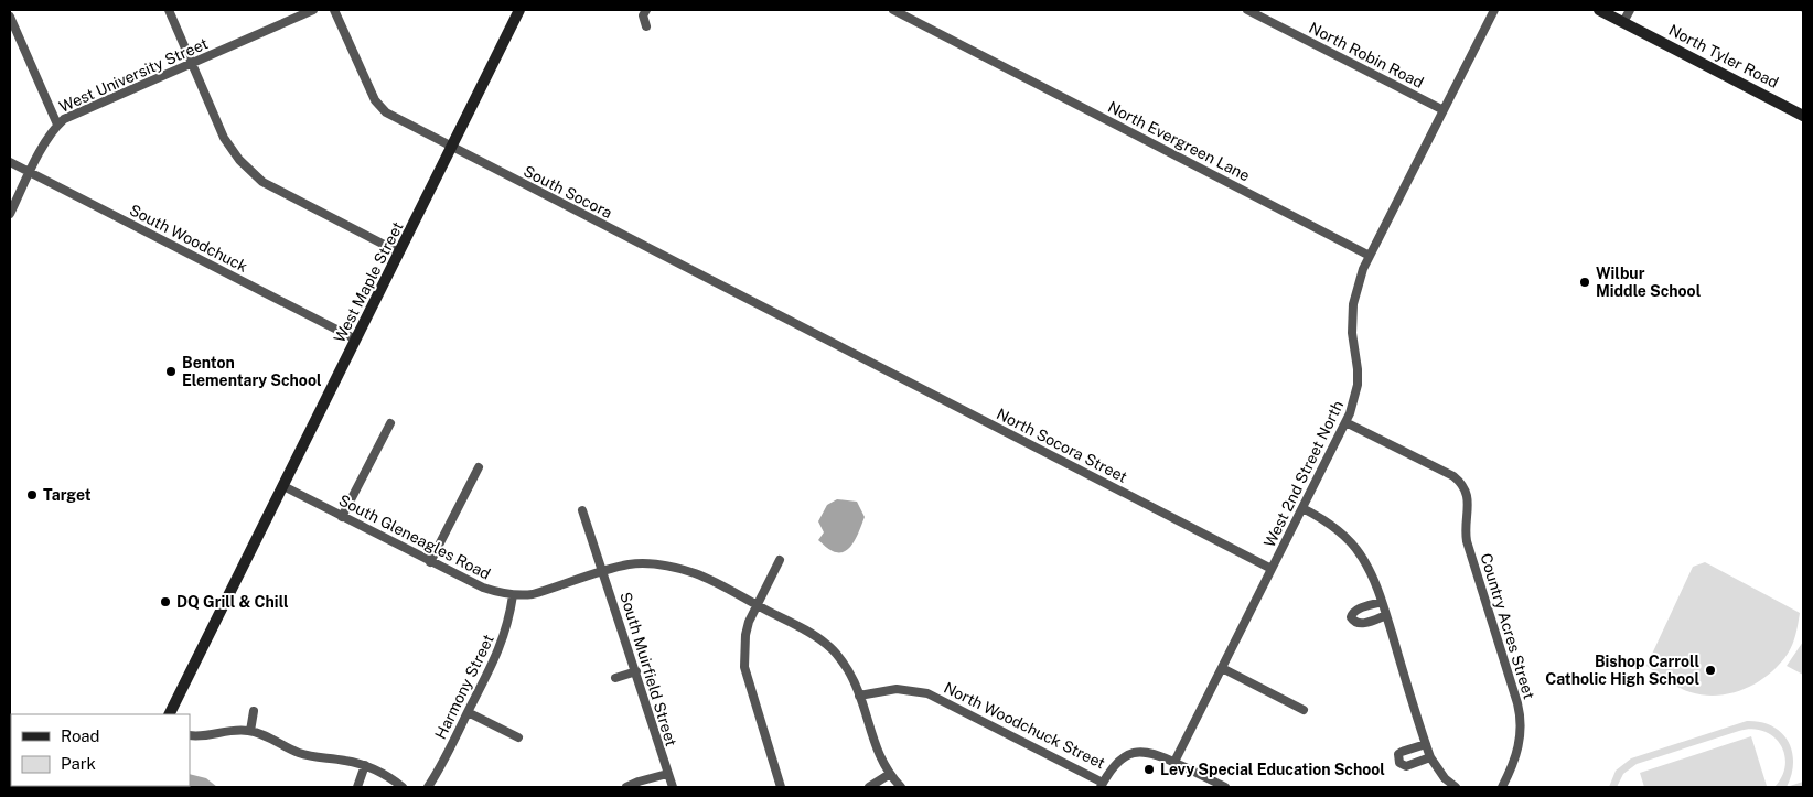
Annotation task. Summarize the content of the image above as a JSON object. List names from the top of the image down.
{
  "streets": {
    "main road": ["North Tyler Road", "West Maple Street"],
    "street": [
      "North Robin Road",
      "West University Street",
      "North Evergreen Lane",
      "South Socora",
      "South Woodchuck",
      "North Socora Street",
      "West 2nd Street North",
      "South Gleneagles Road",
      "Country Acres Street",
      "South Muirfield Street",
      "Harmony Street",
      "North Woodchuck Street"
    ]
  },
  "crossings": [
    ["North Robin Road", "West 2nd Street North"],
    ["West University Street", "South Woodchuck"],
    ["North Evergreen Lane", "West 2nd Street North"],
    ["South Socora", "West Maple Street"],
    ["South Socora", "North Socora Street"],
    ["South Woodchuck", "West Maple Street"],
    ["West Maple Street", "South Gleneagles Road"],
    ["North Socora Street", "West 2nd Street North"],
    ["West 2nd Street North", "Country Acres Street"],
    ["West 2nd Street North", "North Woodchuck Street"],
    ["South Gleneagles Road", "South Muirfield Street"],
    ["South Gleneagles Road", "Harmony Street"],
    ["South Gleneagles Road", "North Woodchuck Street"]
  ],
  "places": [
    "Wilbur Middle School",
    "Benton Elementary School",
    "Target",
    "DQ Grill & Chill",
    "Bishop Carroll Catholic High School",
    "Levy Special Education School"
  ],
  "legend": ["Road", "Park"]
}
